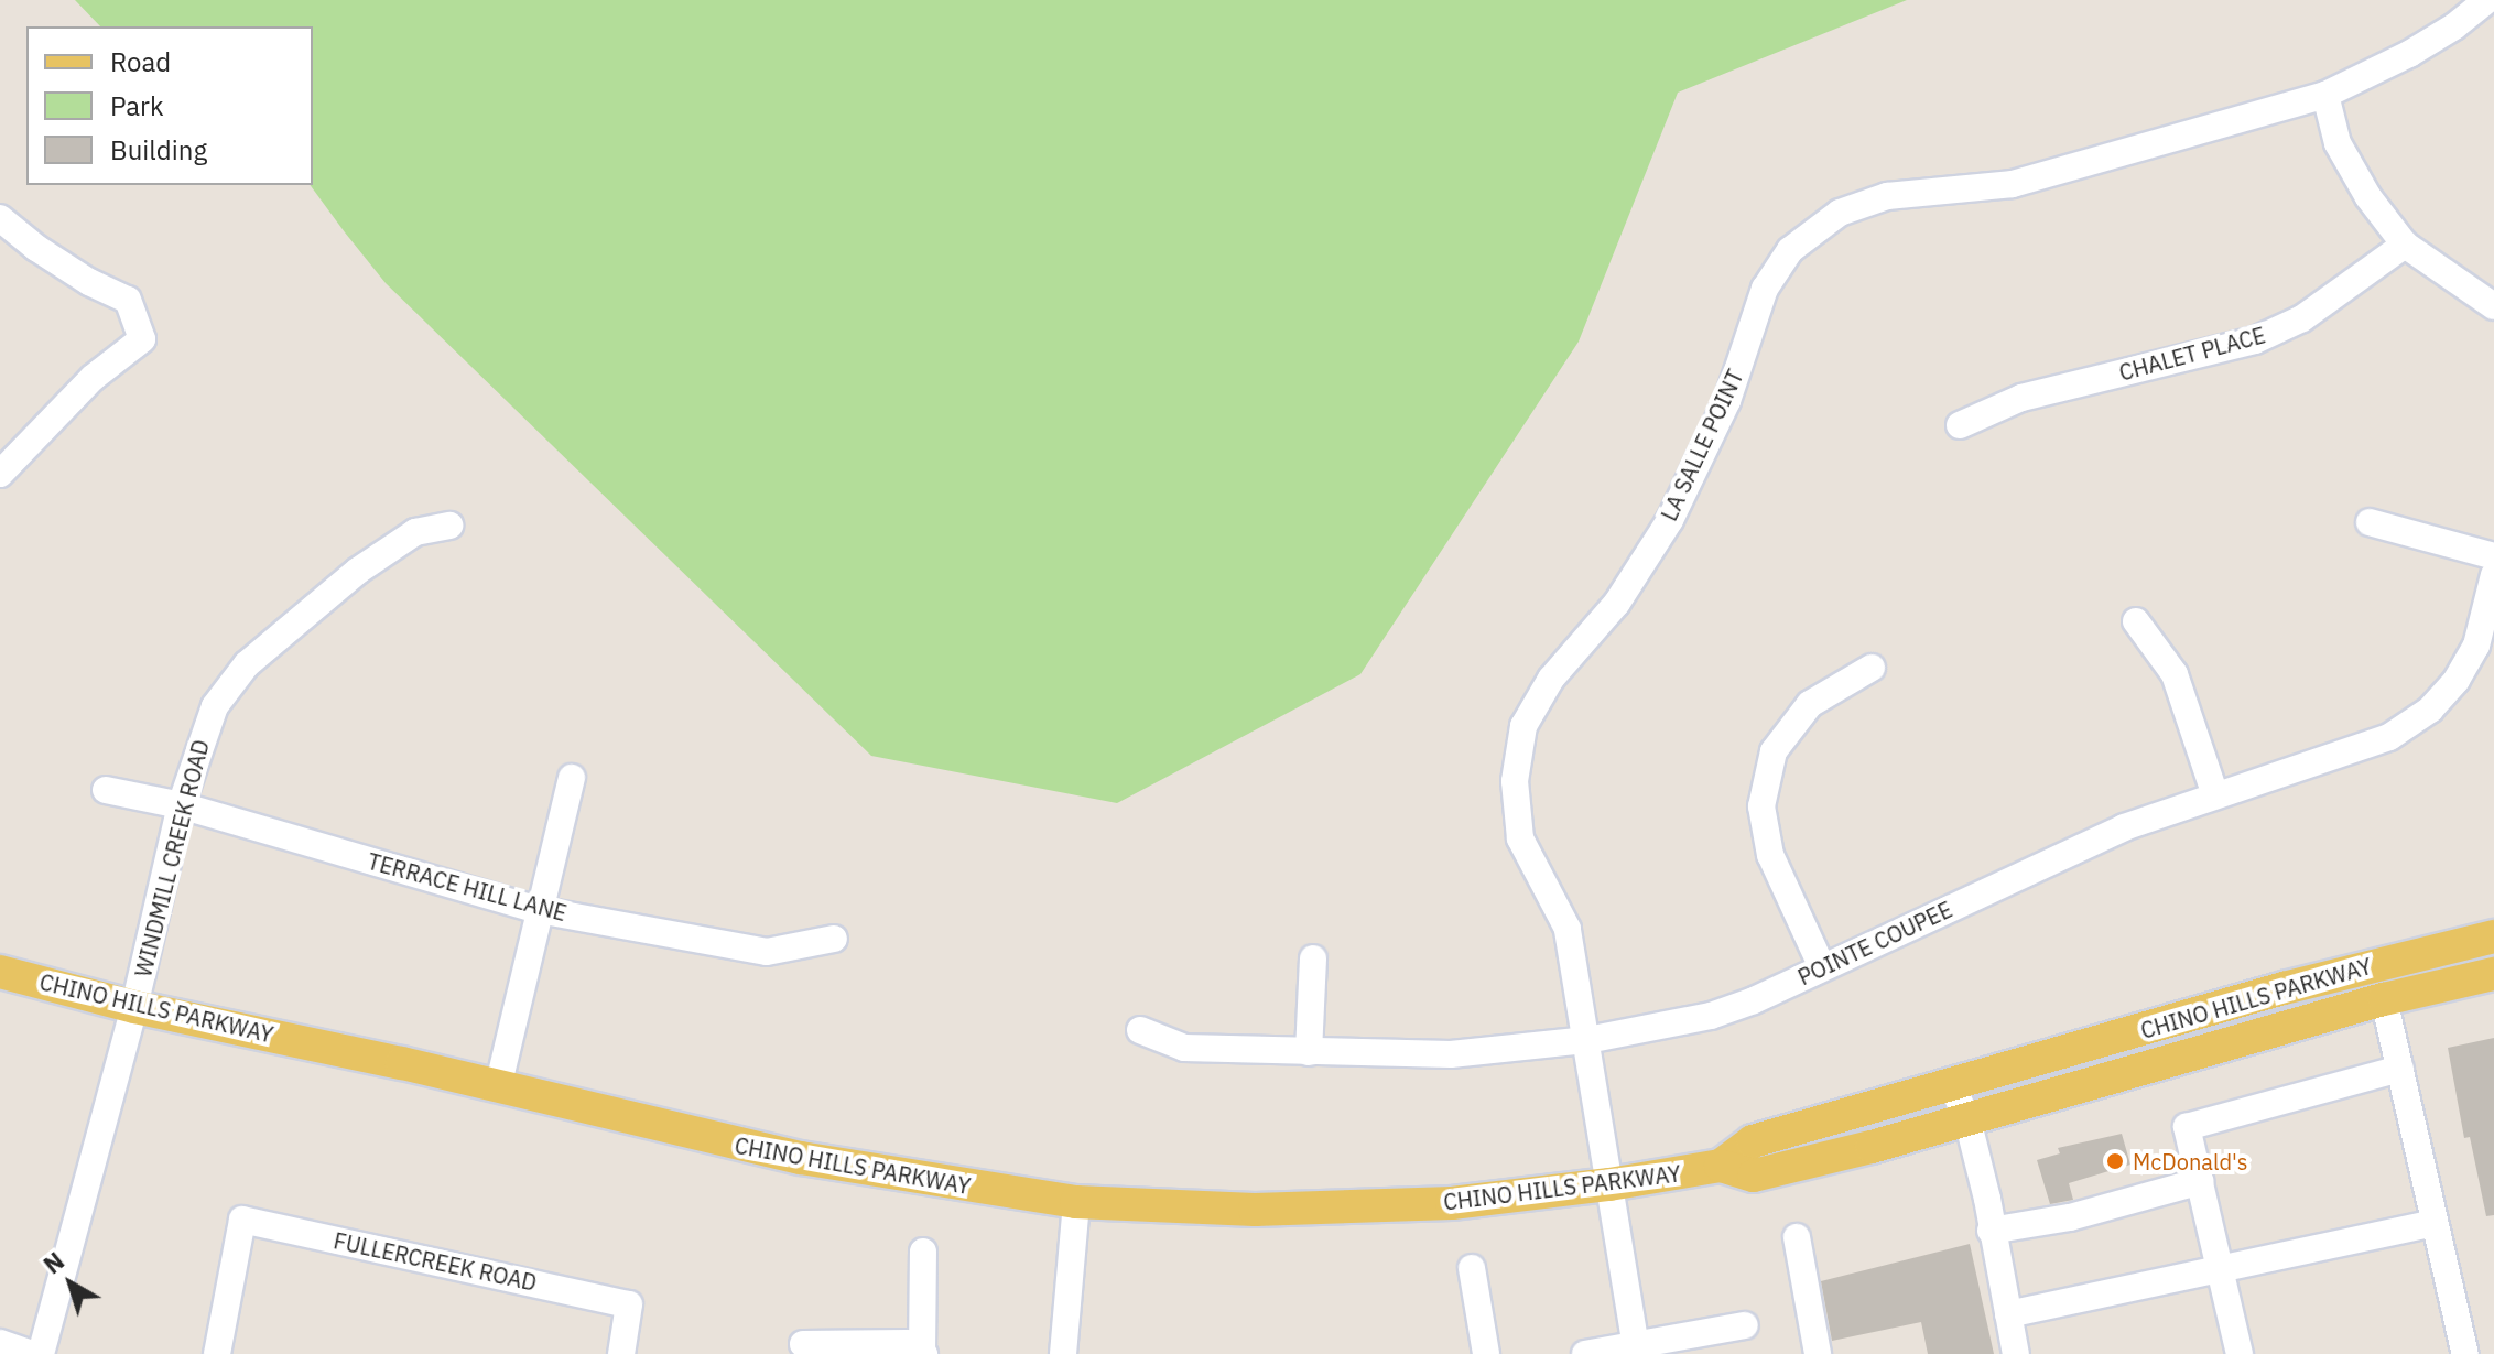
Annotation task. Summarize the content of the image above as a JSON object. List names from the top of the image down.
{
  "streets": {
    "main road": ["CHINO HILLS PARKWAY"],
    "street": [
      "CHALET PLACE",
      "LA SALLE POINT",
      "WINDMILL CREEK ROAD",
      "TERRACE HILL LANE",
      "POINTE COUPEE",
      "FULLERCREEK ROAD"
    ]
  },
  "crossings": [
    ["LA SALLE POINT", "POINTE COUPEE"],
    ["LA SALLE POINT", "CHINO HILLS PARKWAY"],
    ["WINDMILL CREEK ROAD", "TERRACE HILL LANE"],
    ["WINDMILL CREEK ROAD", "CHINO HILLS PARKWAY"]
  ],
  "places": ["McDonald's"],
  "legend": ["Road", "Park", "Building"],
  "north": "top left"
}
